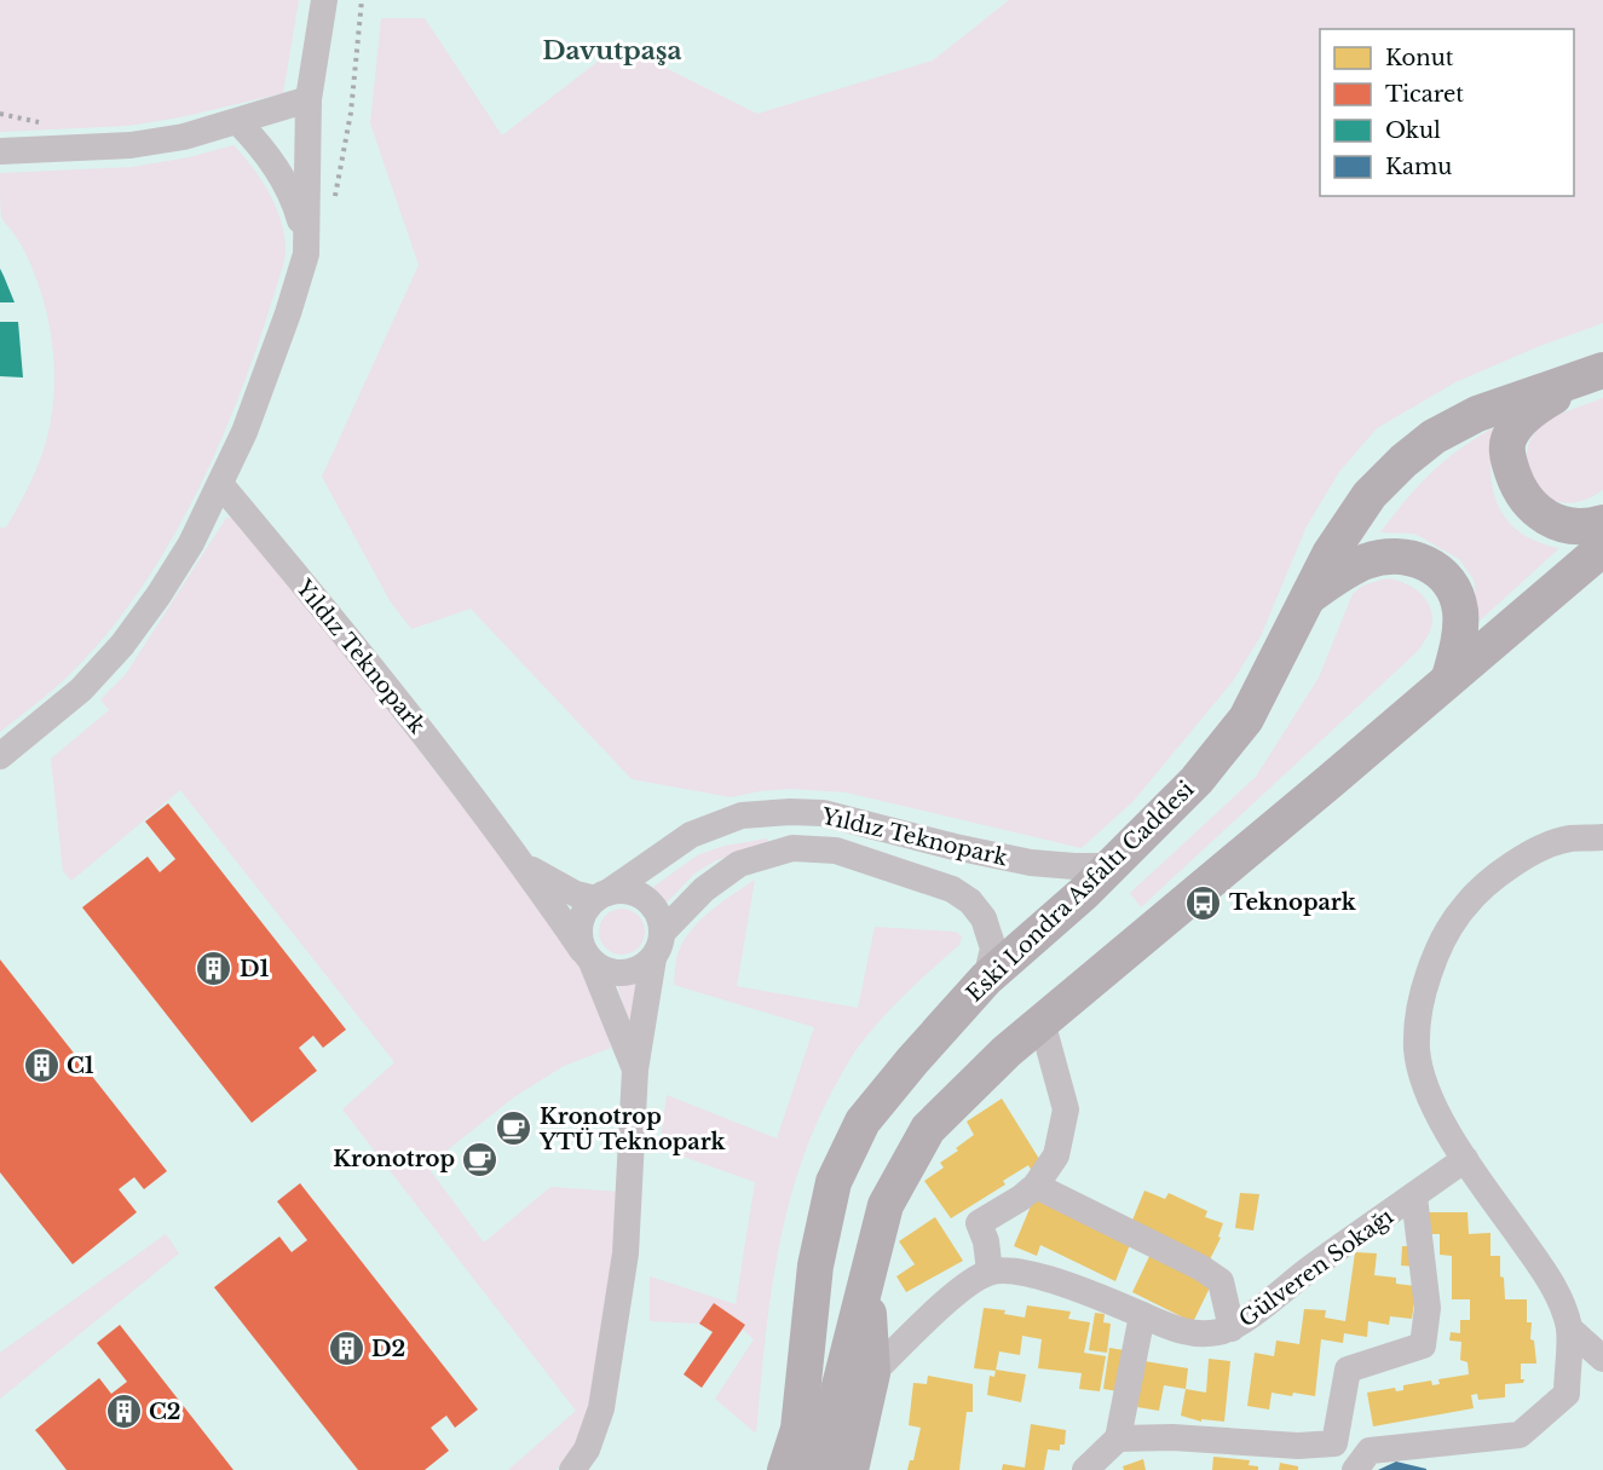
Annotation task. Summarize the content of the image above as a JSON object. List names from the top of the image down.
{
  "streets": {
    "main road": ["Eski Londra Asfaltı Caddesi"],
    "street": ["Yıldız Teknopark", "Gülveren Sokağı"]
  },
  "crossings": [
    ["Yıldız Teknopark", "Eski Londra Asfaltı Caddesi"]
  ],
  "districts": ["Davutpaşa"],
  "places": {
    "bus stop": ["Teknopark"],
    "building": [
      "D1",
      "C1",
      "D2",
      "C2"
    ],
    "cafe": ["Kronotrop YTÜ Teknopark", "Kronotrop"]
  },
  "legend": [
    "Konut",
    "Ticaret",
    "Okul",
    "Kamu"
  ]
}
